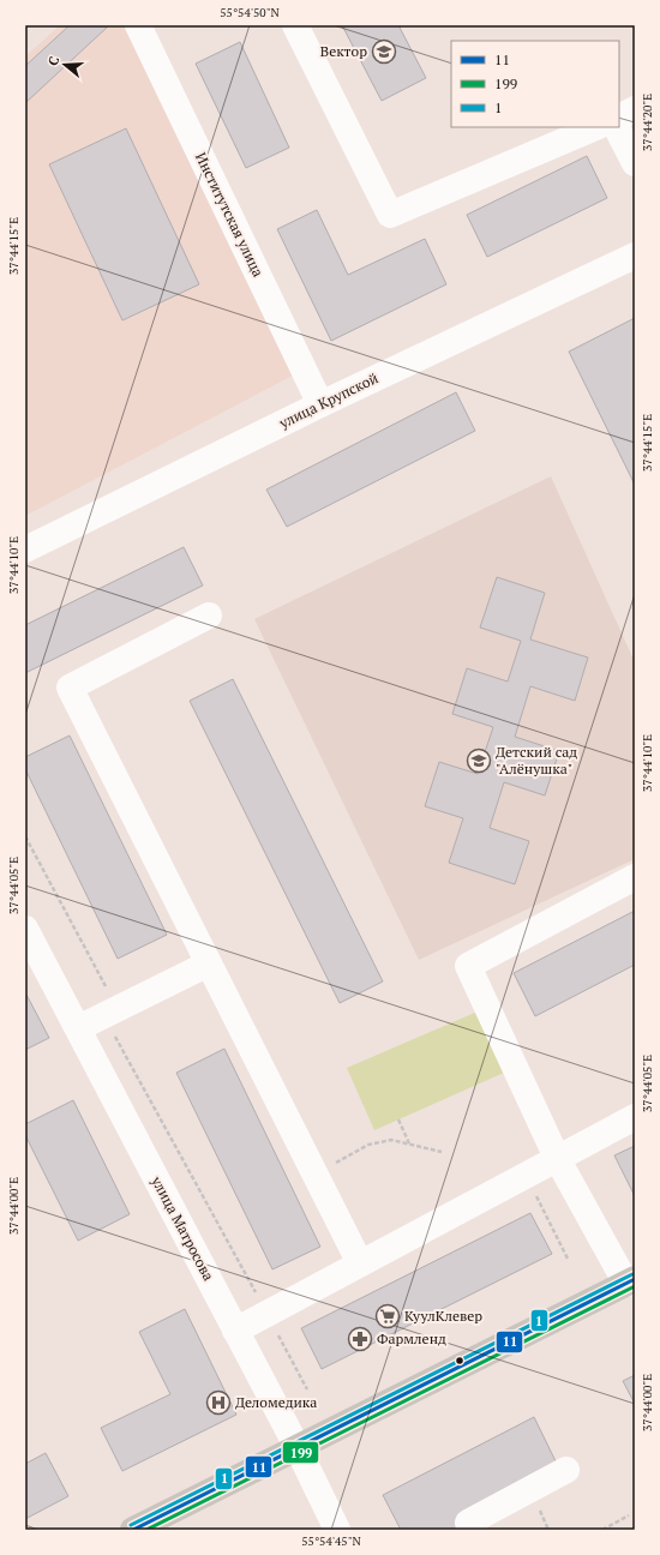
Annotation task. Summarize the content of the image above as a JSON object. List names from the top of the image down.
{
  "streets": {
    "street": ["Институтская улица", "улица Крупской", "улица Матросова"]
  },
  "crossings": [
    ["Институтская улица", "улица Крупской"]
  ],
  "places": {
    "school or university": ["Вектор", "Детский сад \"Алёнушка\""],
    "supermarket": ["КуулКлевер"],
    "pharmacy": ["Фармленд"],
    "hospital": ["Деломедика"]
  },
  "lines": ["transit line 1", "transit line 11", "transit line 199"],
  "legend": ["11", "199", "1"],
  "north": "left",
  "coordinates": [
    "55°54'50\"N",
    "37°44'20\"E",
    "37°44'15\"E",
    "37°44'10\"E",
    "37°44'05\"E",
    "37°44'00\"E",
    "55°54'45\"N"
  ]
}
